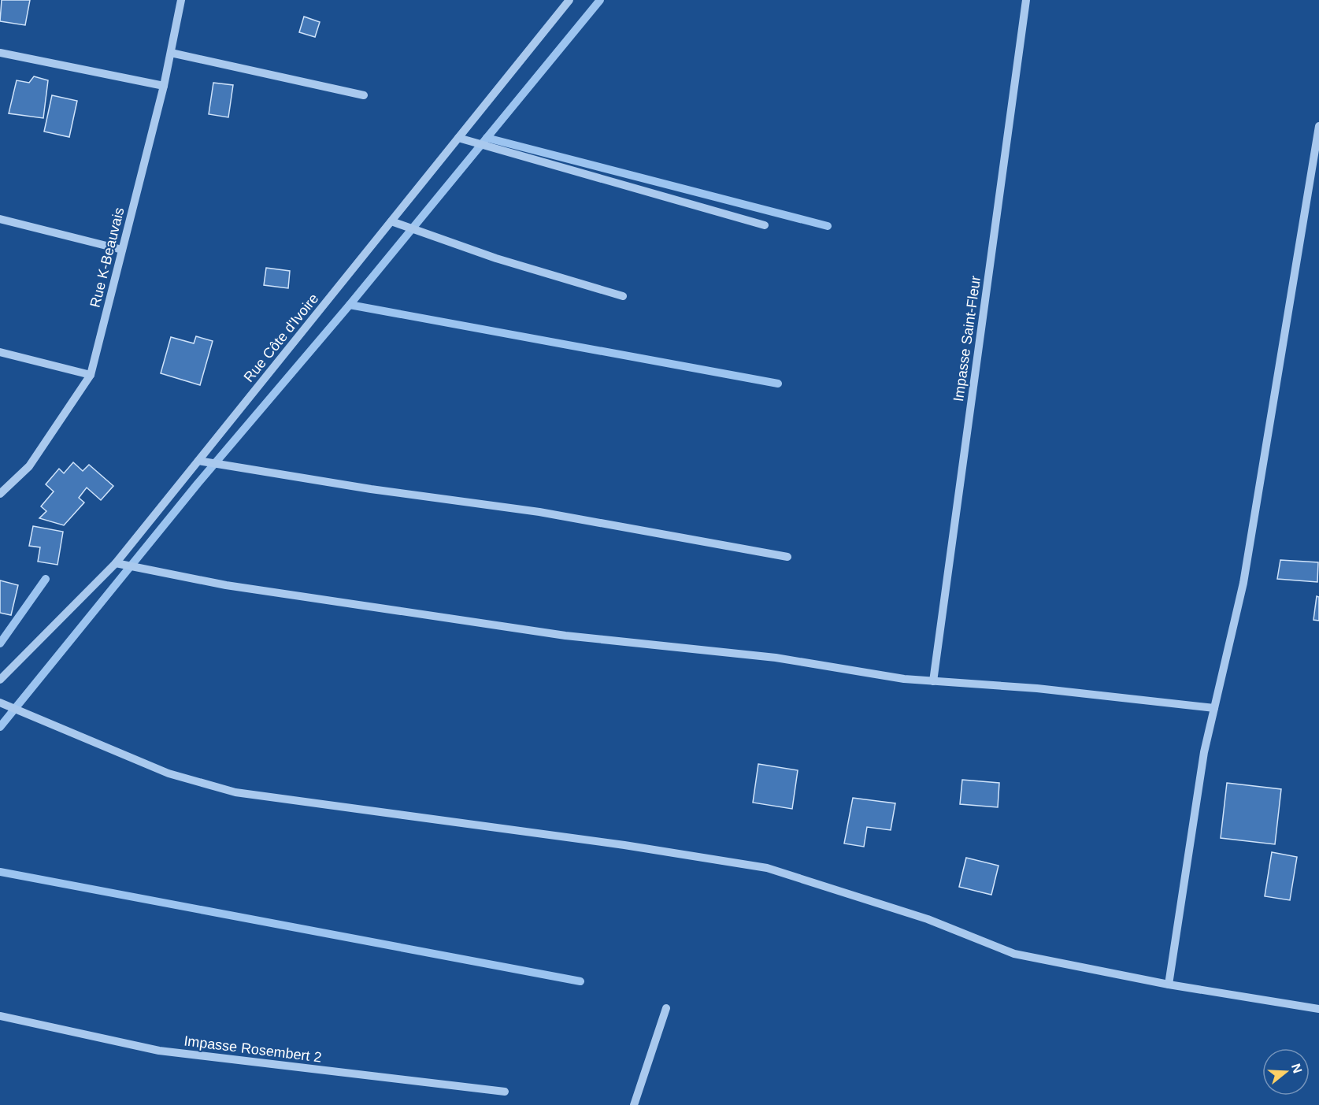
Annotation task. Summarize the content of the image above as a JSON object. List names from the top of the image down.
{
  "streets": {
    "street": [
      "Rue K-Beauvais",
      "Rue Côte d'Ivoire",
      "Impasse Saint-Fleur",
      "Impasse Rosembert 2"
    ]
  },
  "north": "right"
}
